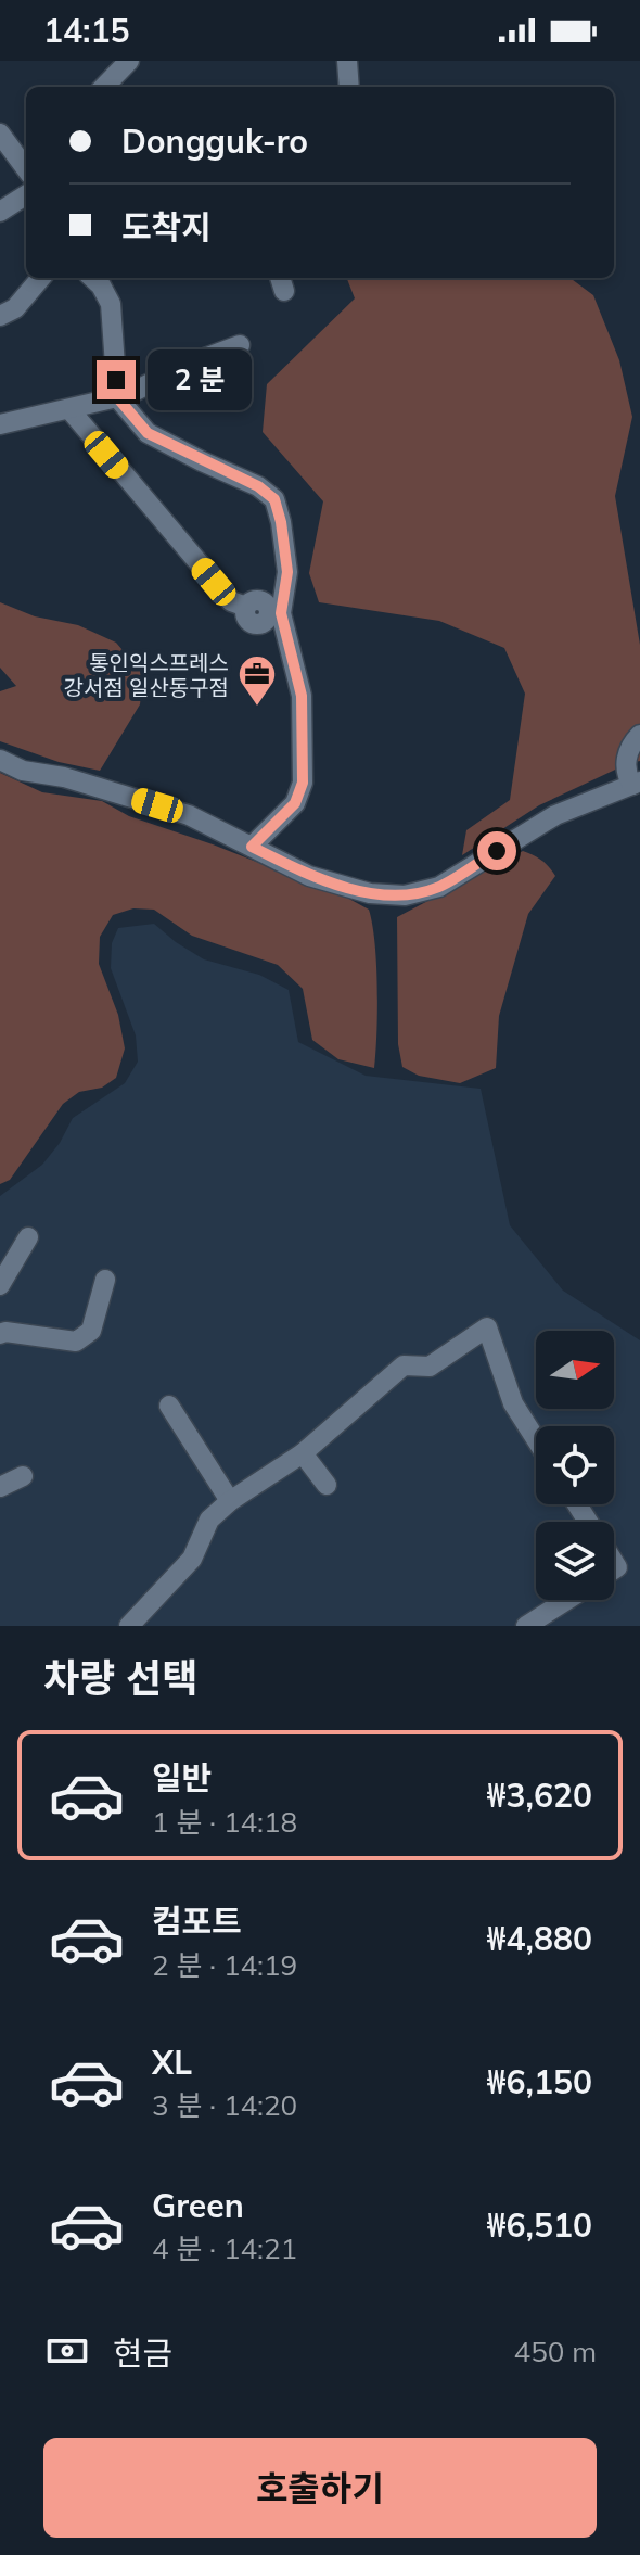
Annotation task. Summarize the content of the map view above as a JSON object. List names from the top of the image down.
{
  "places": {
    "office": ["통인익스프레스 강서점 일산동구점"]
  },
  "north": "right",
  "page": {
    "status": "14:15",
    "banner": ["Dongguk-ro", "도착지"],
    "bubble": "2 분",
    "heading": "차량 선택",
    "list": [
      {
        "name": "일반",
        "note": "1 분 · 14:18",
        "value": "₩3,620"
      },
      {
        "name": "컴포트",
        "note": "2 분 · 14:19",
        "value": "₩4,880"
      },
      {
        "name": "XL",
        "note": "3 분 · 14:20",
        "value": "₩6,150"
      },
      {
        "name": "Green",
        "note": "4 분 · 14:21",
        "value": "₩6,510"
      }
    ],
    "pay": ["현금", "450 m"],
    "buttons": "호출하기"
  }
}
